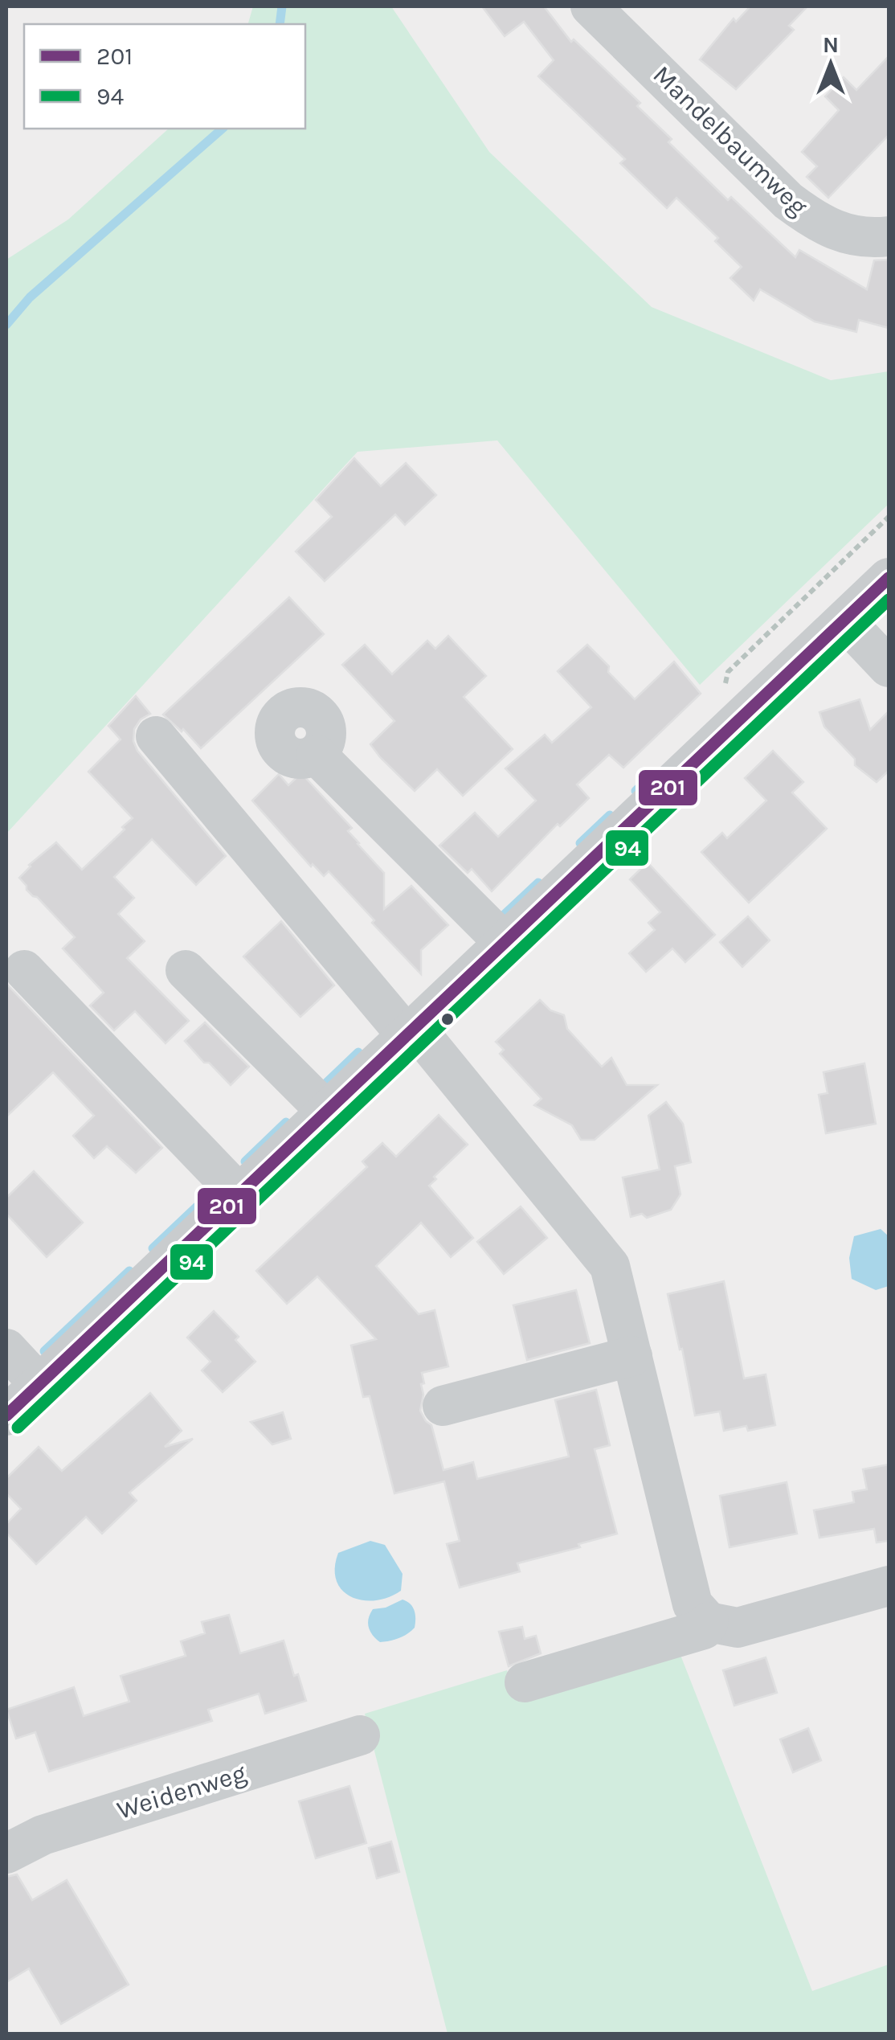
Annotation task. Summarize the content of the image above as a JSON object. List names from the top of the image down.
{
  "streets": {
    "street": ["Mandelbaumweg", "Weidenweg"]
  },
  "lines": ["transit line 201", "transit line 94"],
  "legend": ["201", "94"],
  "north": "top"
}
